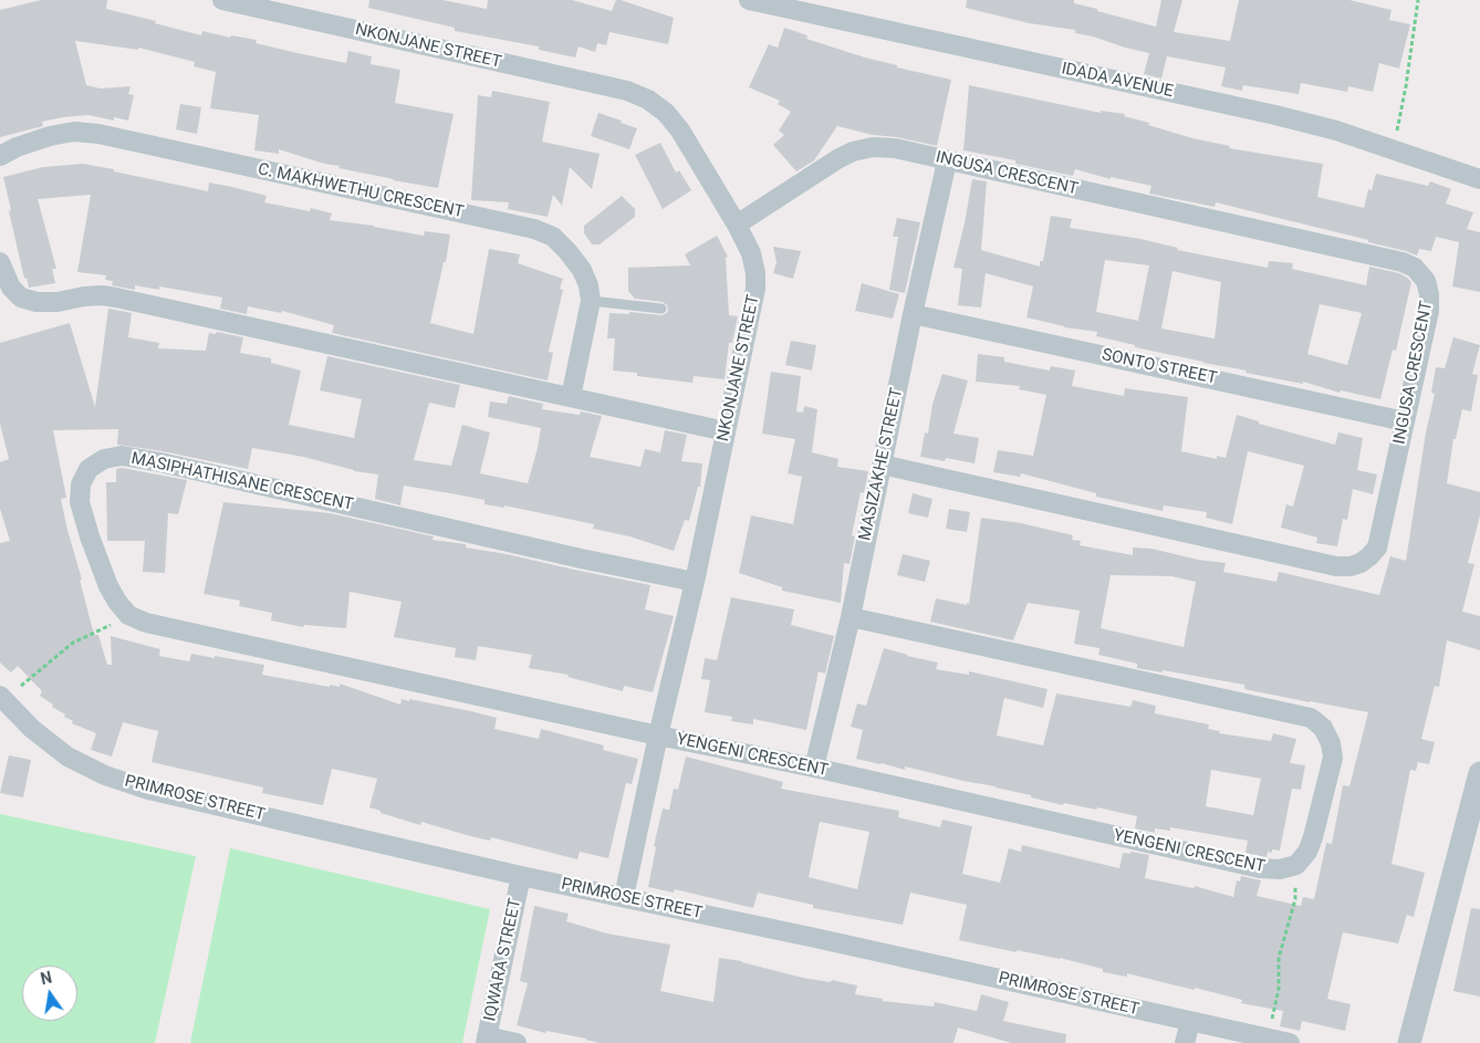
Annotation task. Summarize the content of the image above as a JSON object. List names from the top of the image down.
{
  "streets": {
    "street": [
      "NKONJANE STREET",
      "IDADA AVENUE",
      "INGUSA CRESCENT",
      "C. MAKHWETHU CRESCENT",
      "SONTO STREET",
      "MASIZAKHE STREET",
      "MASIPHATHISANE CRESCENT",
      "YENGENI CRESCENT",
      "PRIMROSE STREET",
      "IQWARA STREET"
    ]
  },
  "crossings": [
    ["NKONJANE STREET", "INGUSA CRESCENT"],
    ["NKONJANE STREET", "MASIPHATHISANE CRESCENT"],
    ["NKONJANE STREET", "YENGENI CRESCENT"],
    ["NKONJANE STREET", "PRIMROSE STREET"],
    ["INGUSA CRESCENT", "SONTO STREET"],
    ["INGUSA CRESCENT", "MASIZAKHE STREET"],
    ["SONTO STREET", "MASIZAKHE STREET"],
    ["MASIZAKHE STREET", "YENGENI CRESCENT"],
    ["PRIMROSE STREET", "IQWARA STREET"]
  ],
  "north": "top"
}
